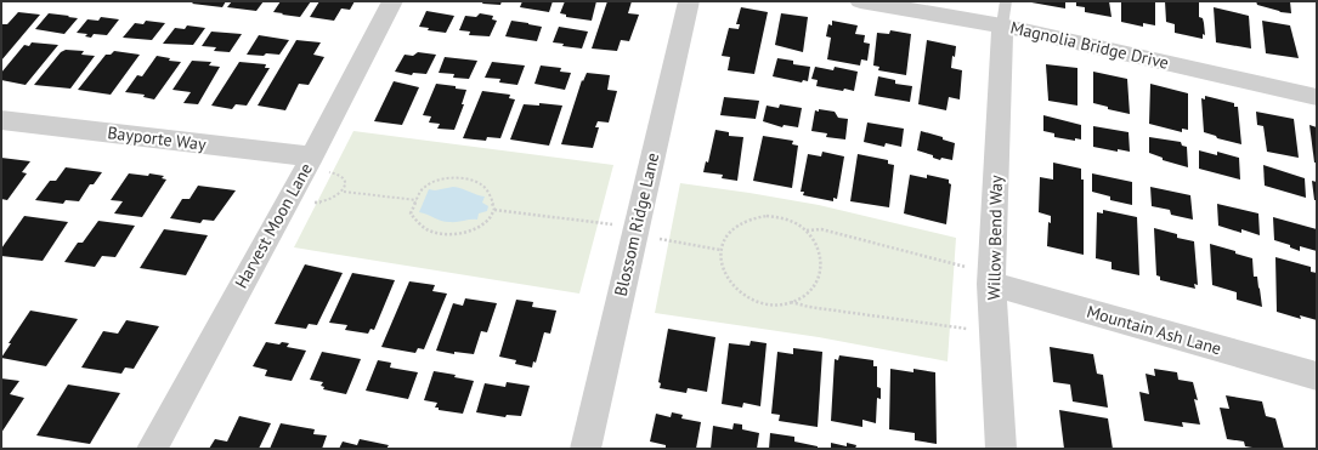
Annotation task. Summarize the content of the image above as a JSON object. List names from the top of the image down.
{
  "streets": {
    "street": [
      "Magnolia Bridge Drive",
      "Bayporte Way",
      "Blossom Ridge Lane",
      "Harvest Moon Lane",
      "Willow Bend Way",
      "Mountain Ash Lane"
    ]
  },
  "crossings": [
    ["Magnolia Bridge Drive", "Willow Bend Way"],
    ["Bayporte Way", "Harvest Moon Lane"],
    ["Willow Bend Way", "Mountain Ash Lane"]
  ]
}
